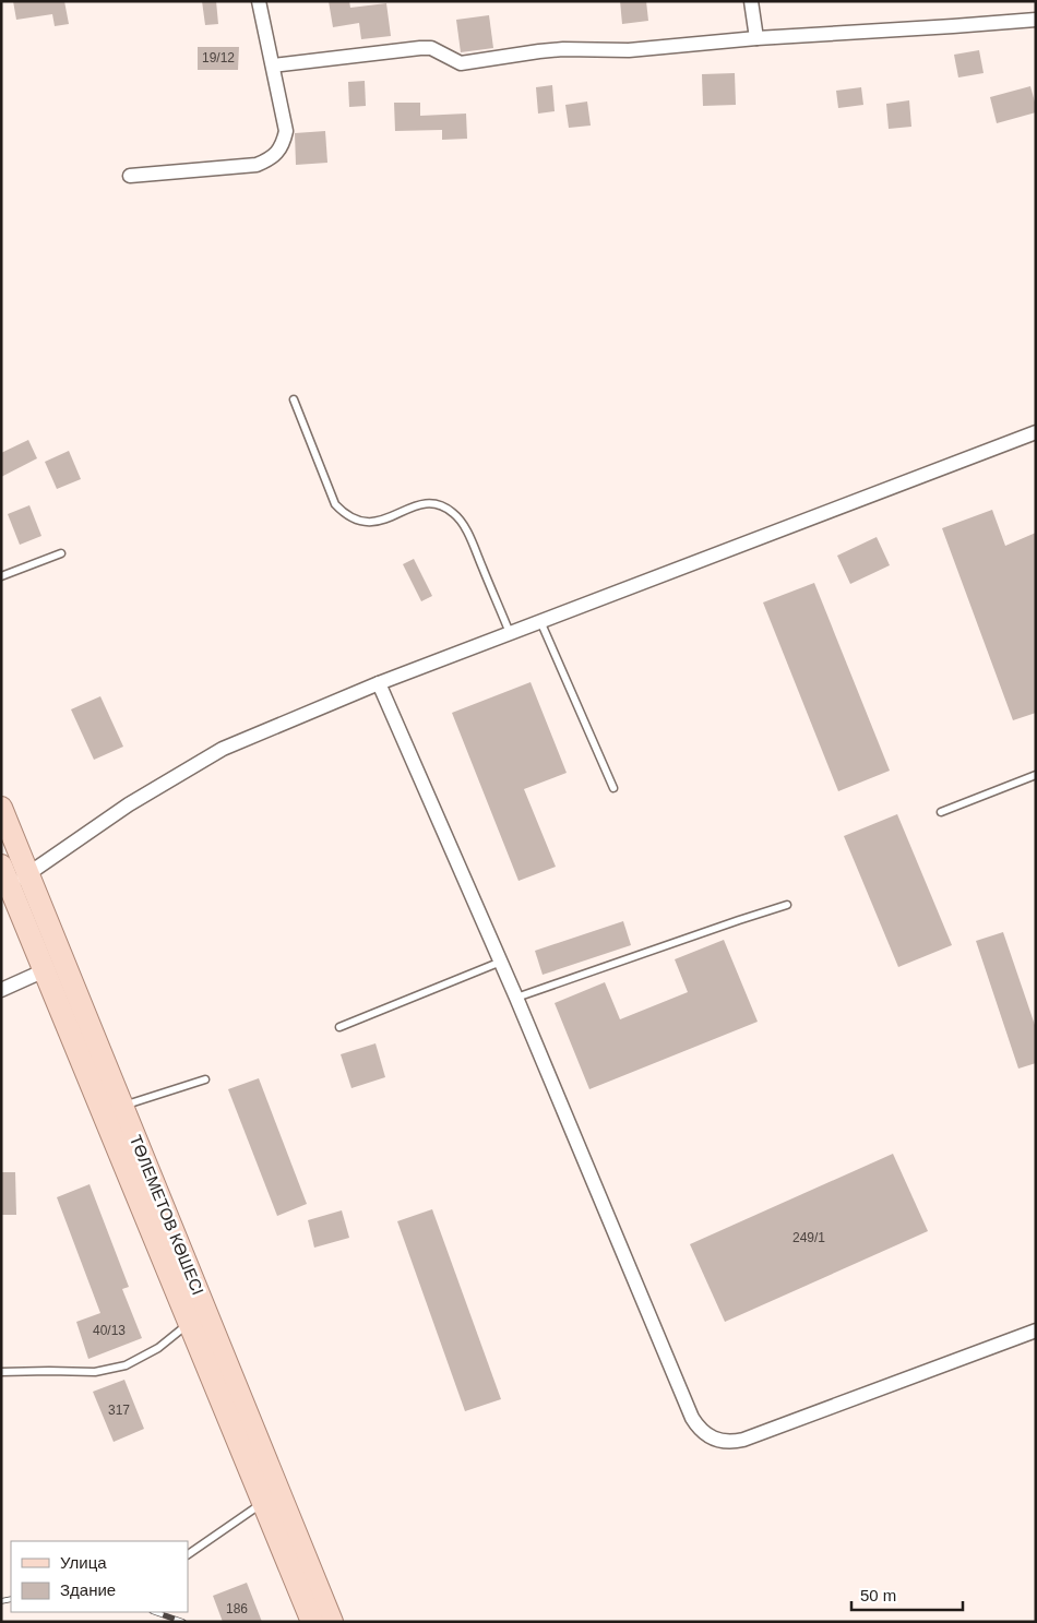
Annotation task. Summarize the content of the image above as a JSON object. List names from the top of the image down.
{
  "streets": {
    "main road": ["ТӨЛЕМЕТОВ КӨШЕСІ"]
  },
  "house_numbers": [
    "19/12",
    "249/1",
    "40/13",
    "317",
    "186"
  ],
  "legend": ["Улица", "Здание"],
  "scale_bar": "50 m"
}
